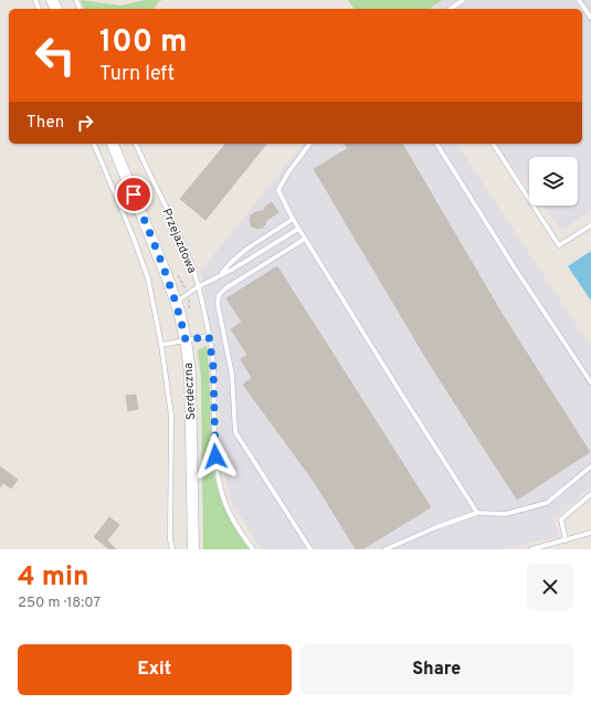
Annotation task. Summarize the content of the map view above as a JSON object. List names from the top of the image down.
{
  "streets": {
    "street": ["Serdeczna"],
    "lane": ["Przejazdowa"]
  },
  "page": {
    "turn": ["100 m", "Turn left"],
    "then": "Then",
    "heading": ["4 min", "250 m · 18:07"],
    "buttons": ["Exit", "Share"]
  }
}
